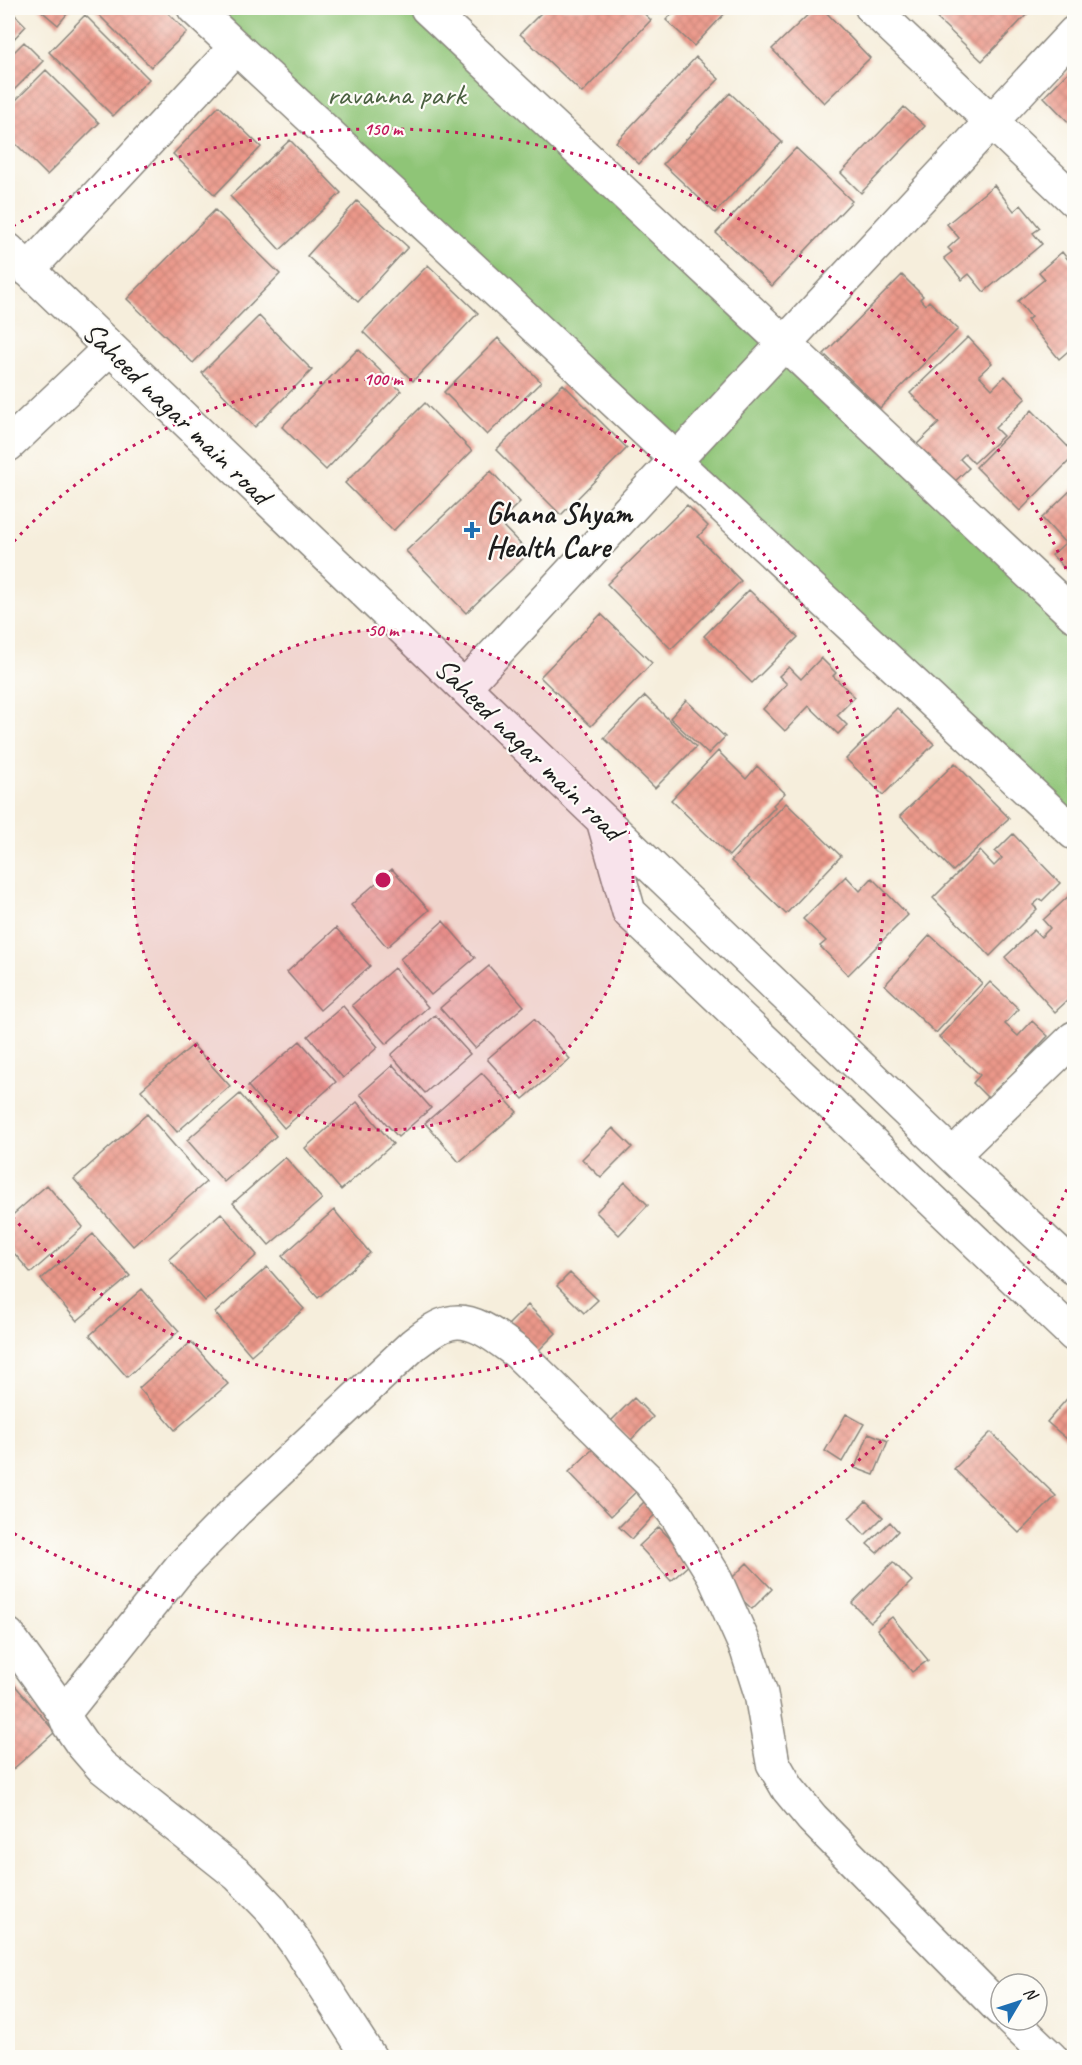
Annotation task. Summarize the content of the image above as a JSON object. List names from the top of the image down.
{
  "streets": {
    "street": ["Saheed nagar main road"]
  },
  "parks": ["ravanna park"],
  "places": {
    "health": ["Ghana Shyam Health Care"]
  },
  "north": "top right",
  "rings": ["150 m", "100 m", "50 m"]
}
